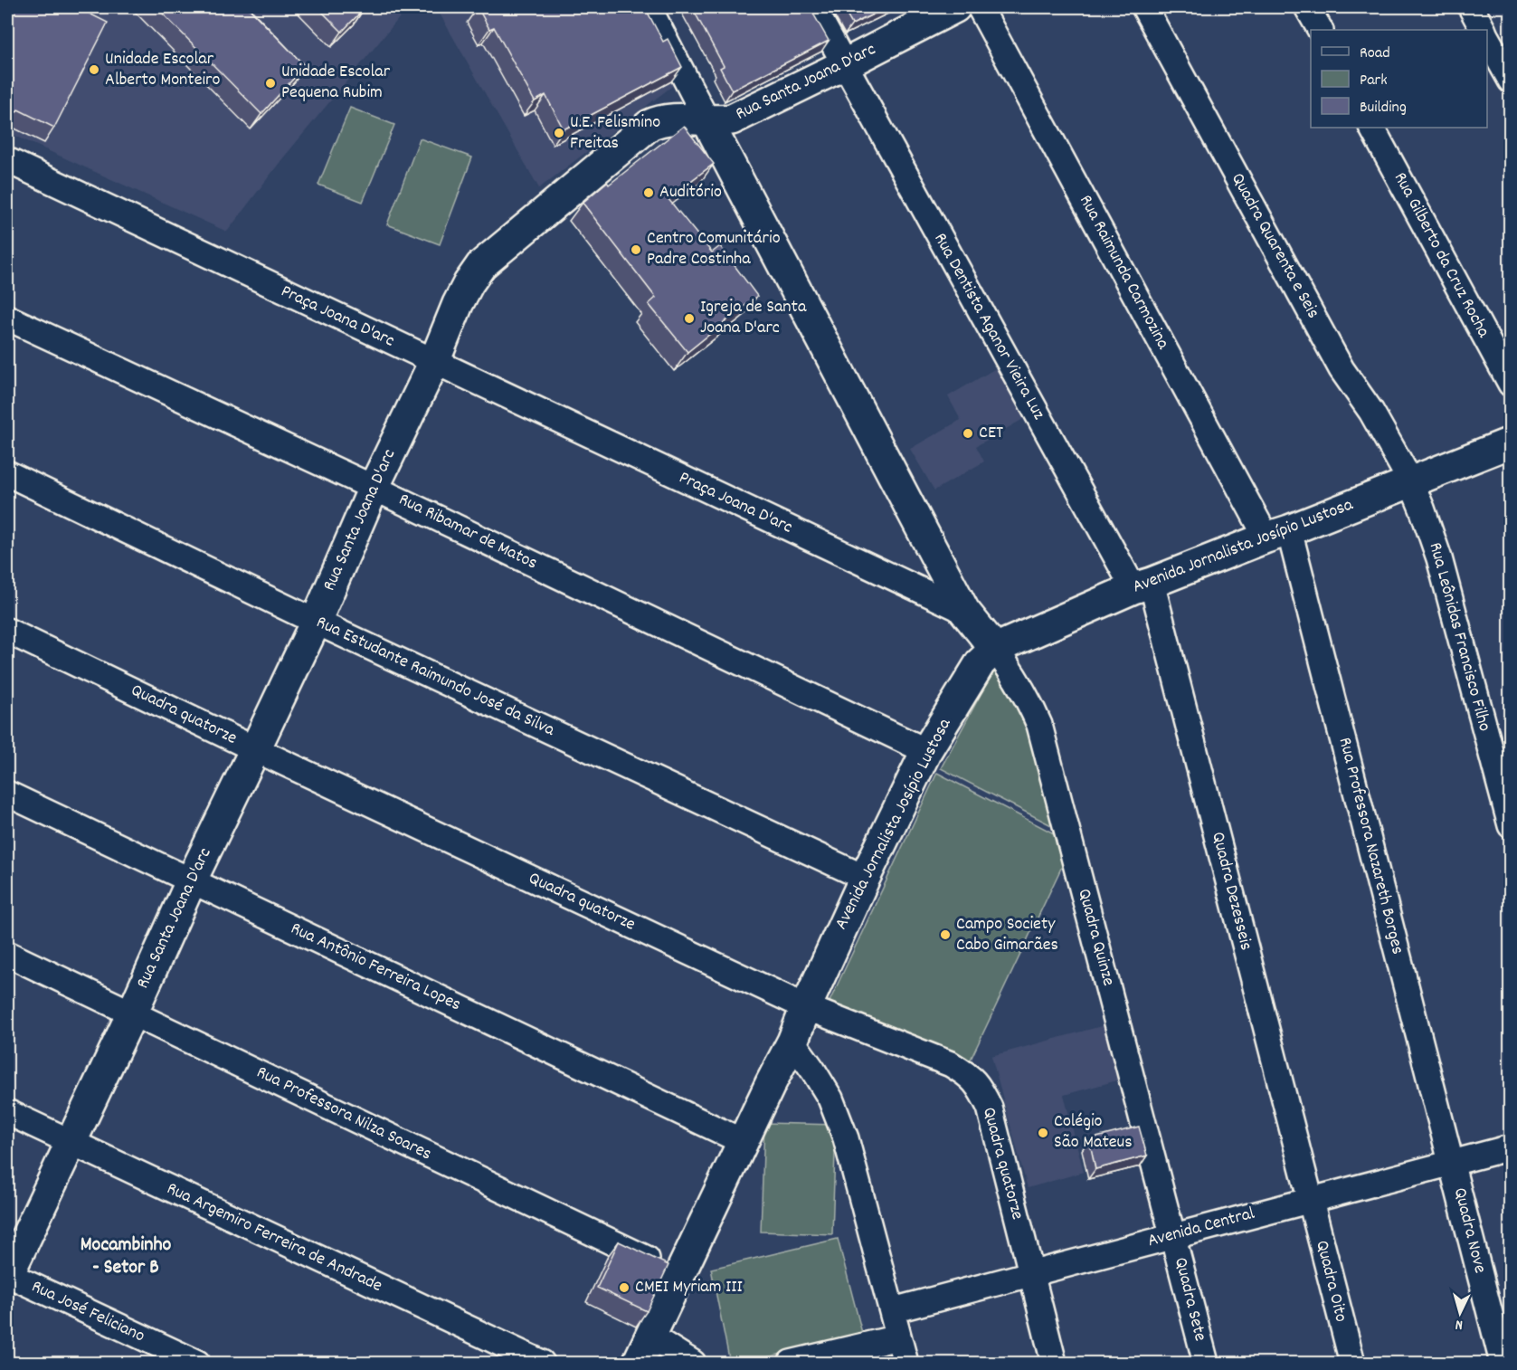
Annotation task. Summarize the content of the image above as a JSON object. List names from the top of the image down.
{
  "streets": {
    "street": [
      "Rua Santa Joana D'arc",
      "Quadra Quarenta e Seis",
      "Rua Gilberto da Cruz Rocha",
      "Rua Raimunda Carmozina",
      "Praça Joana D'arc",
      "Rua Dentista Aganor Vieira Luz",
      "Rua Ribamar de Matos",
      "Avenida Jornalista Josípio Lustosa",
      "Rua Leônidas Francisco Filho",
      "Rua Estudante Raimundo José da Silva",
      "Quadra quatorze",
      "Rua Professora Nazareth Borges",
      "Quadra Dezesseis",
      "Quadra Quinze",
      "Rua Antônio Ferreira Lopes",
      "Rua Professora Nilza Soares",
      "Avenida Central",
      "Quadra Nove",
      "Rua Argemiro Ferreira de Andrade",
      "Quadra Oito",
      "Quadra Sete",
      "Rua José Feliciano"
    ]
  },
  "crossings": [
    ["Rua Santa Joana D'arc", "Praça Joana D'arc"],
    ["Rua Santa Joana D'arc", "Rua Dentista Aganor Vieira Luz"],
    ["Rua Santa Joana D'arc", "Rua Ribamar de Matos"],
    ["Rua Santa Joana D'arc", "Rua Estudante Raimundo José da Silva"],
    ["Rua Santa Joana D'arc", "Quadra quatorze"],
    ["Rua Santa Joana D'arc", "Rua Antônio Ferreira Lopes"],
    ["Rua Santa Joana D'arc", "Rua Professora Nilza Soares"],
    ["Rua Santa Joana D'arc", "Rua Argemiro Ferreira de Andrade"],
    ["Rua Santa Joana D'arc", "Rua José Feliciano"],
    ["Quadra Quarenta e Seis", "Avenida Jornalista Josípio Lustosa"],
    ["Quadra Quarenta e Seis", "Rua Leônidas Francisco Filho"],
    ["Rua Raimunda Carmozina", "Avenida Jornalista Josípio Lustosa"],
    ["Rua Raimunda Carmozina", "Rua Professora Nazareth Borges"],
    ["Rua Dentista Aganor Vieira Luz", "Avenida Jornalista Josípio Lustosa"],
    ["Rua Dentista Aganor Vieira Luz", "Quadra Dezesseis"],
    ["Rua Ribamar de Matos", "Avenida Jornalista Josípio Lustosa"],
    ["Avenida Jornalista Josípio Lustosa", "Rua Leônidas Francisco Filho"],
    ["Avenida Jornalista Josípio Lustosa", "Rua Estudante Raimundo José da Silva"],
    ["Avenida Jornalista Josípio Lustosa", "Quadra quatorze"],
    ["Avenida Jornalista Josípio Lustosa", "Rua Professora Nazareth Borges"],
    ["Avenida Jornalista Josípio Lustosa", "Quadra Dezesseis"],
    ["Avenida Jornalista Josípio Lustosa", "Quadra Quinze"],
    ["Avenida Jornalista Josípio Lustosa", "Rua Antônio Ferreira Lopes"],
    ["Avenida Jornalista Josípio Lustosa", "Rua Professora Nilza Soares"],
    ["Quadra quatorze", "Avenida Central"],
    ["Rua Professora Nazareth Borges", "Avenida Central"],
    ["Rua Professora Nazareth Borges", "Quadra Nove"],
    ["Quadra Dezesseis", "Avenida Central"],
    ["Quadra Dezesseis", "Quadra Oito"],
    ["Quadra Quinze", "Avenida Central"],
    ["Quadra Quinze", "Quadra Sete"],
    ["Avenida Central", "Quadra Nove"],
    ["Avenida Central", "Quadra Oito"],
    ["Avenida Central", "Quadra Sete"]
  ],
  "districts": ["Mocambinho - Setor B"],
  "places": [
    "Unidade Escolar Alberto Monteiro",
    "Unidade Escolar Pequena Rubim",
    "U.E. Felismino Freitas",
    "Auditório",
    "Centro Comunitário Padre Costinha",
    "Igreja de Santa Joana D'arc",
    "CET",
    "Campo Society Cabo Gimarães",
    "Colégio São Mateus",
    "CMEI Myriam III"
  ],
  "legend": ["Road", "Park", "Building"],
  "north": "bottom"
}
